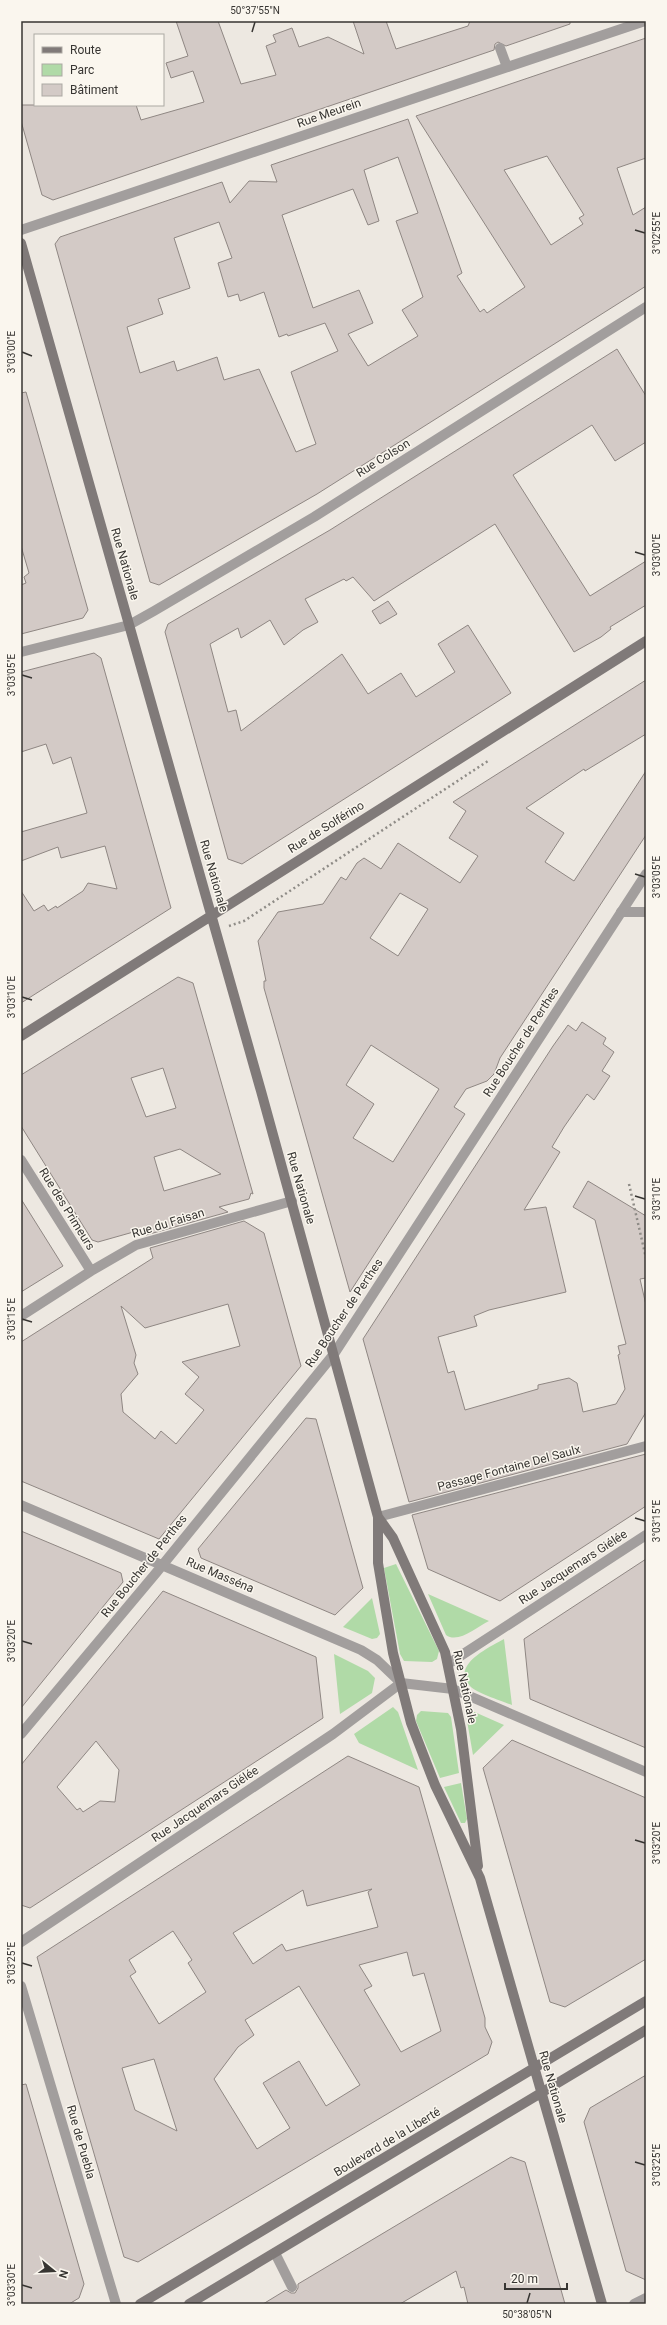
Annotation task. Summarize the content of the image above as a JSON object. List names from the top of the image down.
{
  "streets": {
    "street": [
      "Rue Meurein",
      "Rue Colson",
      "Rue Nationale",
      "Rue de Solférino",
      "Rue Boucher de Perthes",
      "Rue des Primeurs",
      "Rue du Faisan",
      "Passage Fontaine Del Saulx",
      "Rue Jacquemars Giélée",
      "Rue Masséna",
      "Rue de Puebla",
      "Boulevard de la Liberté"
    ]
  },
  "crossings": [
    ["Rue Colson", "Rue Nationale"],
    ["Rue Nationale", "Rue de Solférino"],
    ["Rue Nationale", "Rue Boucher de Perthes"],
    ["Rue Nationale", "Rue du Faisan"],
    ["Rue Nationale", "Passage Fontaine Del Saulx"],
    ["Rue Nationale", "Rue Jacquemars Giélée"],
    ["Rue Nationale", "Rue Masséna"],
    ["Rue Nationale", "Boulevard de la Liberté"],
    ["Rue Boucher de Perthes", "Rue Masséna"],
    ["Rue des Primeurs", "Rue du Faisan"],
    ["Rue Jacquemars Giélée", "Rue Masséna"]
  ],
  "legend": ["Route", "Parc", "Bâtiment"],
  "scale_bar": "20 m",
  "north": "right",
  "coordinates": [
    "50°37'55\"N",
    "3°02'55\"E",
    "3°03'00\"E",
    "3°03'05\"E",
    "3°03'10\"E",
    "3°03'15\"E",
    "3°03'20\"E",
    "3°03'25\"E",
    "3°03'30\"E",
    "50°38'05\"N"
  ]
}
